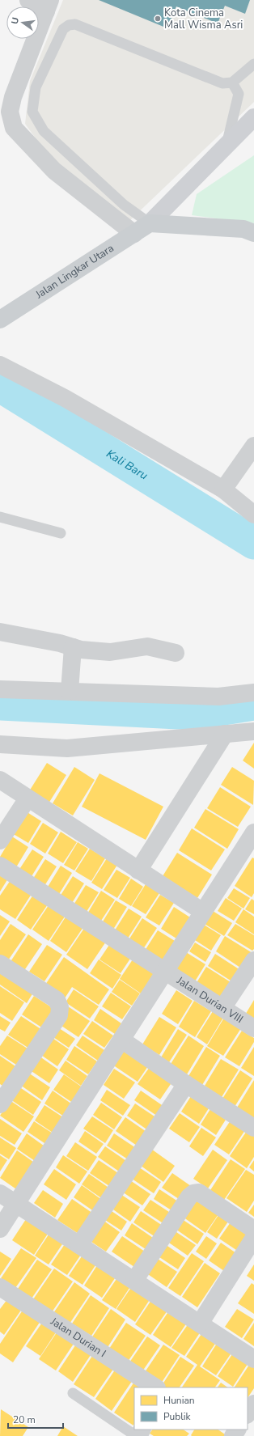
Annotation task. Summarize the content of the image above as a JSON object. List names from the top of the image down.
{
  "streets": {
    "main road": ["Jalan Lingkar Utara"],
    "street": ["Jalan Durian VIII", "Jalan Durian I"]
  },
  "water": ["Kali Baru"],
  "places": ["Kota Cinema Mall Wisma Asri"],
  "legend": ["Hunian", "Publik"],
  "scale_bar": "20 m",
  "north": "left"
}
